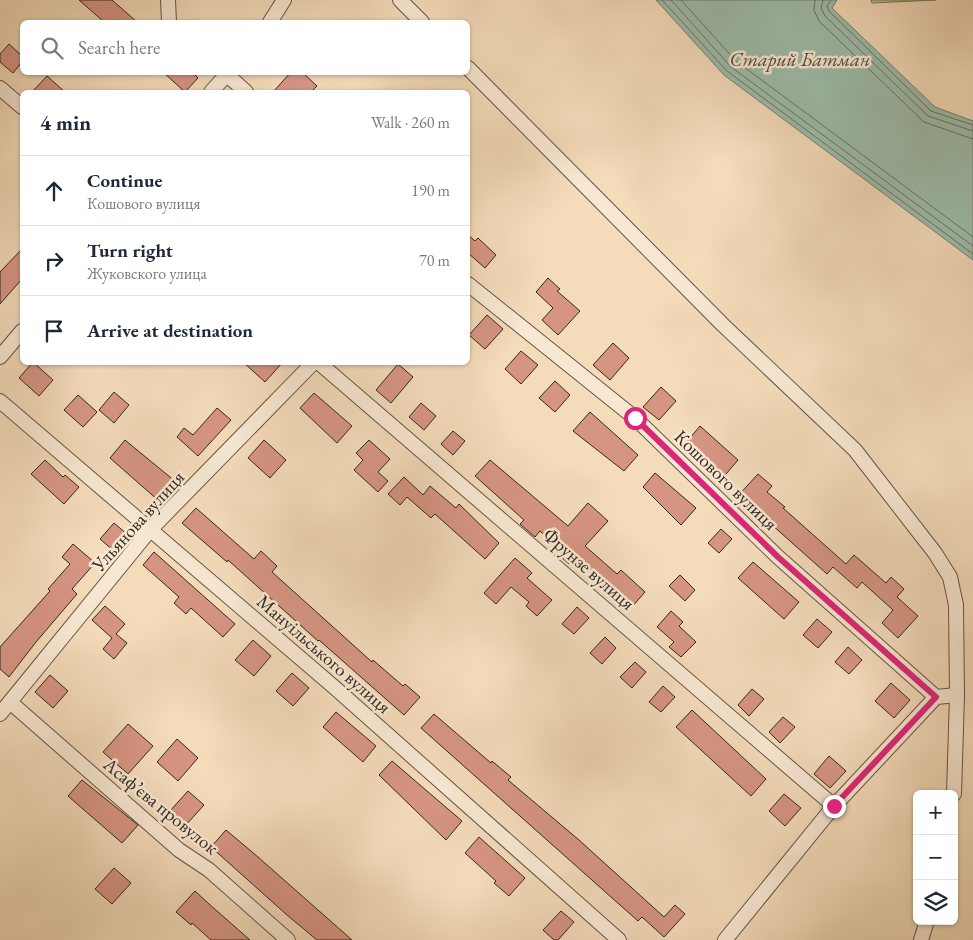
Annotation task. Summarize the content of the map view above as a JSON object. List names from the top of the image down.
{
  "streets": {
    "street": [
      "Кошового вулиця",
      "Ульянова вулиця",
      "Фрунзе вулиця",
      "Мануільського вулиця",
      "Асаф’єва провулок"
    ]
  },
  "crossings": [
    ["Ульянова вулиця", "Мануільського вулиця"],
    ["Ульянова вулиця", "Асаф’єва провулок"]
  ],
  "water": ["Старий Батман"],
  "page": {
    "search": "Search here",
    "heading": ["4 min", "Walk · 260 m"],
    "list": [
      ["Continue", "Кошового вулиця", "190 m"],
      ["Turn right", "Жуковского улица", "70 m"],
      "Arrive at destination"
    ],
    "map_buttons": ["+", "−"]
  }
}
